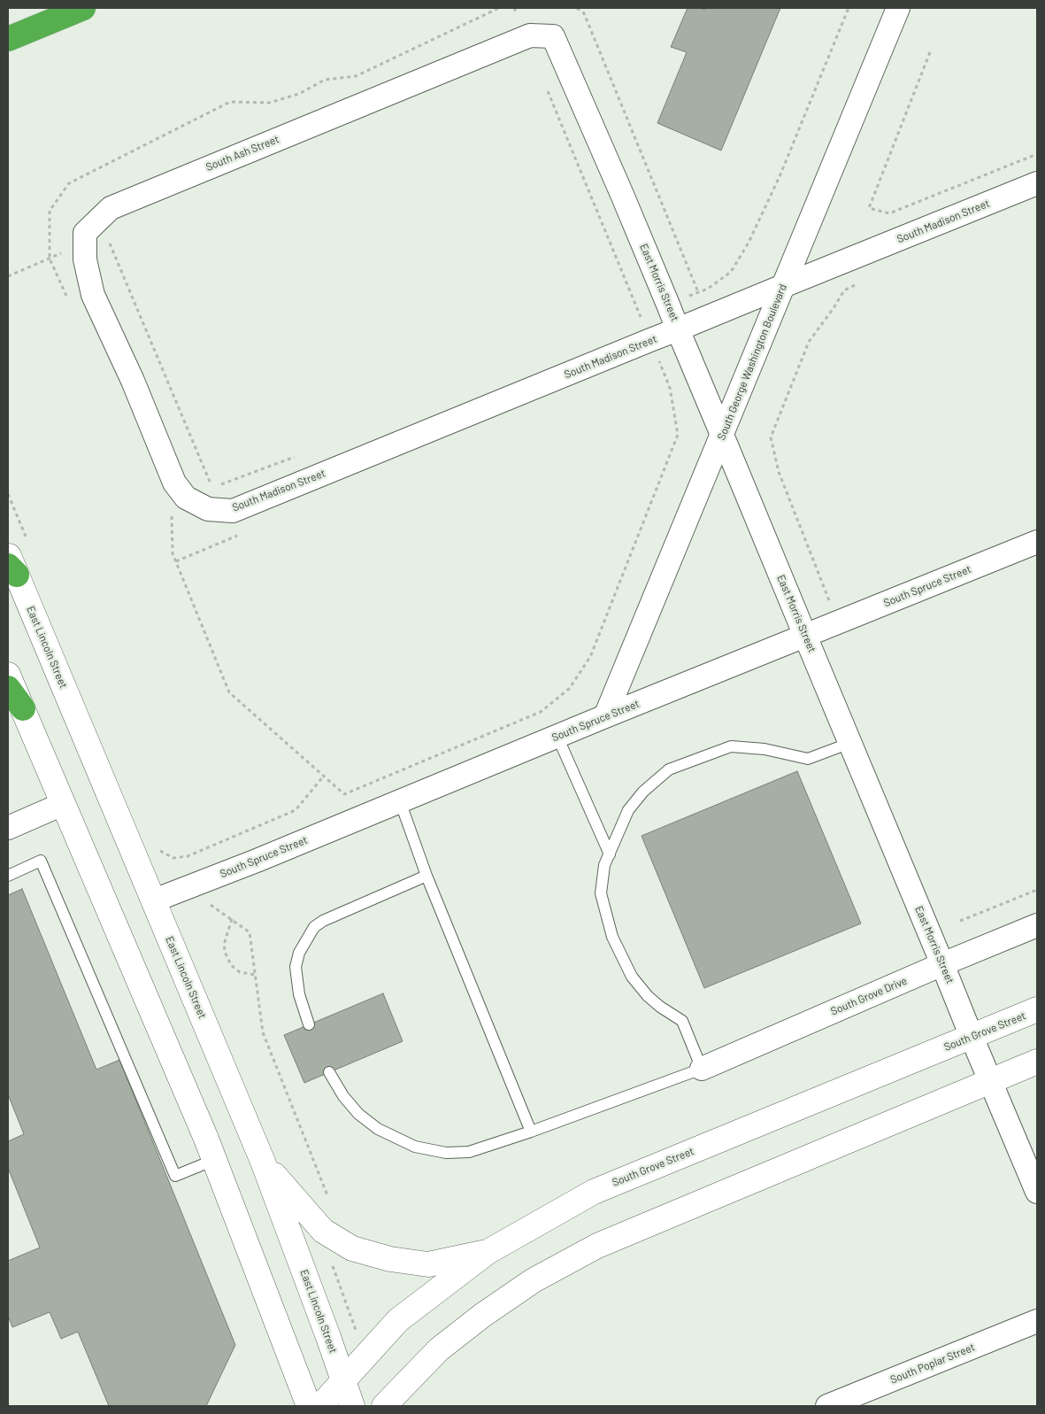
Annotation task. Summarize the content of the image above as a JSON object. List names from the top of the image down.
{
  "streets": {
    "street": [
      "South Ash Street",
      "South Madison Street",
      "East Morris Street",
      "South George Washington Boulevard",
      "South Spruce Street",
      "East Lincoln Street",
      "South Grove Drive",
      "South Grove Street",
      "South Poplar Street"
    ]
  },
  "crossings": [
    ["South Ash Street", "South Madison Street"],
    ["South Ash Street", "East Morris Street"],
    ["South Madison Street", "East Morris Street"],
    ["South Madison Street", "South George Washington Boulevard"],
    ["East Morris Street", "South George Washington Boulevard"],
    ["East Morris Street", "South Spruce Street"],
    ["East Morris Street", "South Grove Drive"],
    ["East Morris Street", "South Grove Street"],
    ["South George Washington Boulevard", "South Spruce Street"],
    ["South Spruce Street", "East Lincoln Street"],
    ["East Lincoln Street", "South Grove Street"]
  ]
}
